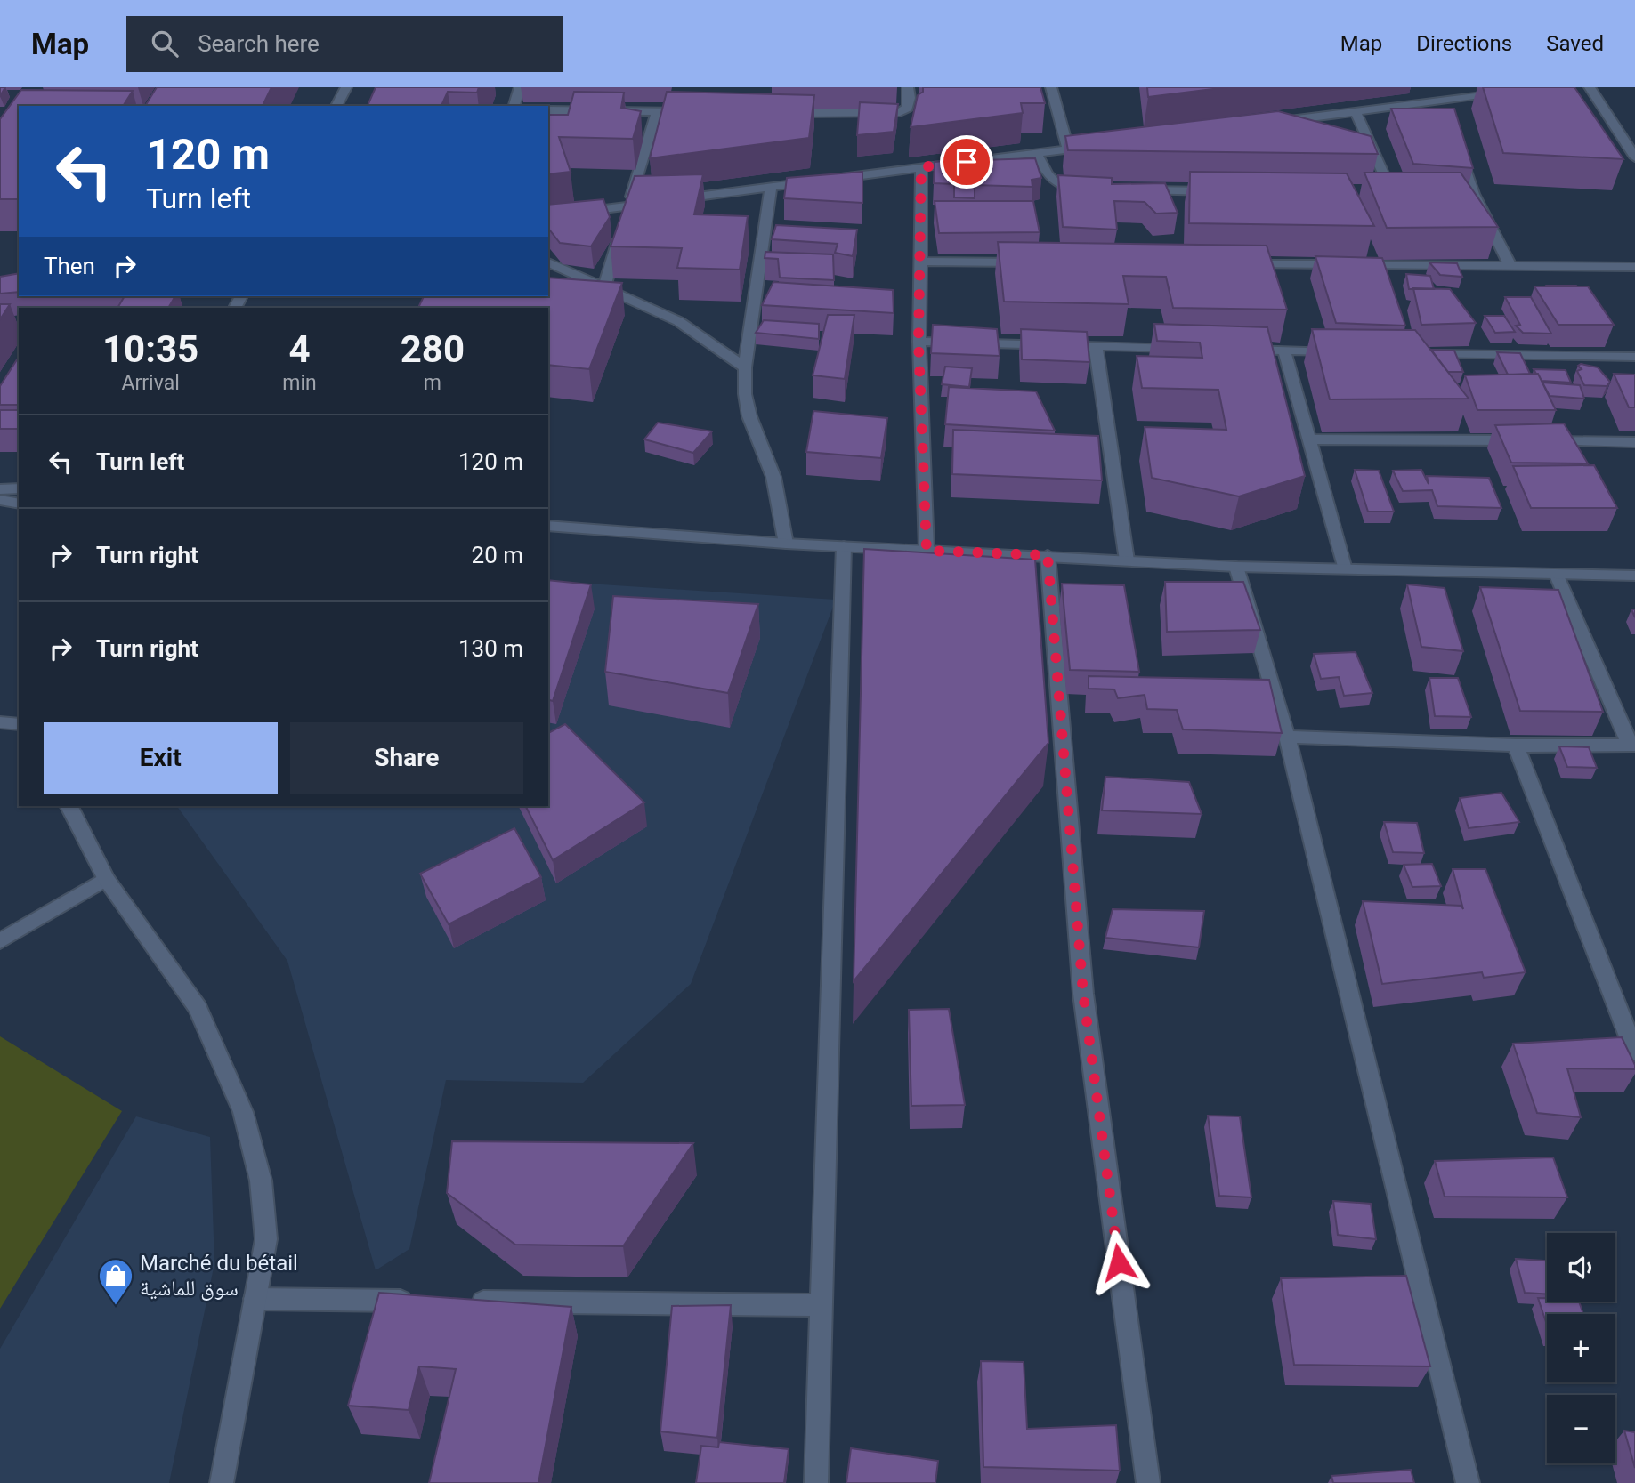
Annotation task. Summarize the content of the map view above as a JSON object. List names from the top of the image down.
{
  "places": {
    "shop": ["Marché du bétail سوق للماشية"]
  },
  "page": {
    "header": "Map",
    "search": "Search here",
    "nav": ["Map", "Directions", "Saved"],
    "turn": ["120 m", "Turn left"],
    "then": "Then",
    "eta": [
      "10:35",
      "Arrival",
      "4",
      "min",
      "280",
      "m"
    ],
    "list": [
      {
        "name": "Turn left",
        "value": "120 m"
      },
      {
        "name": "Turn right",
        "value": "20 m"
      },
      {
        "name": "Turn right",
        "value": "130 m"
      }
    ],
    "buttons": ["Exit", "Share"],
    "map_buttons": ["+", "−"]
  }
}
